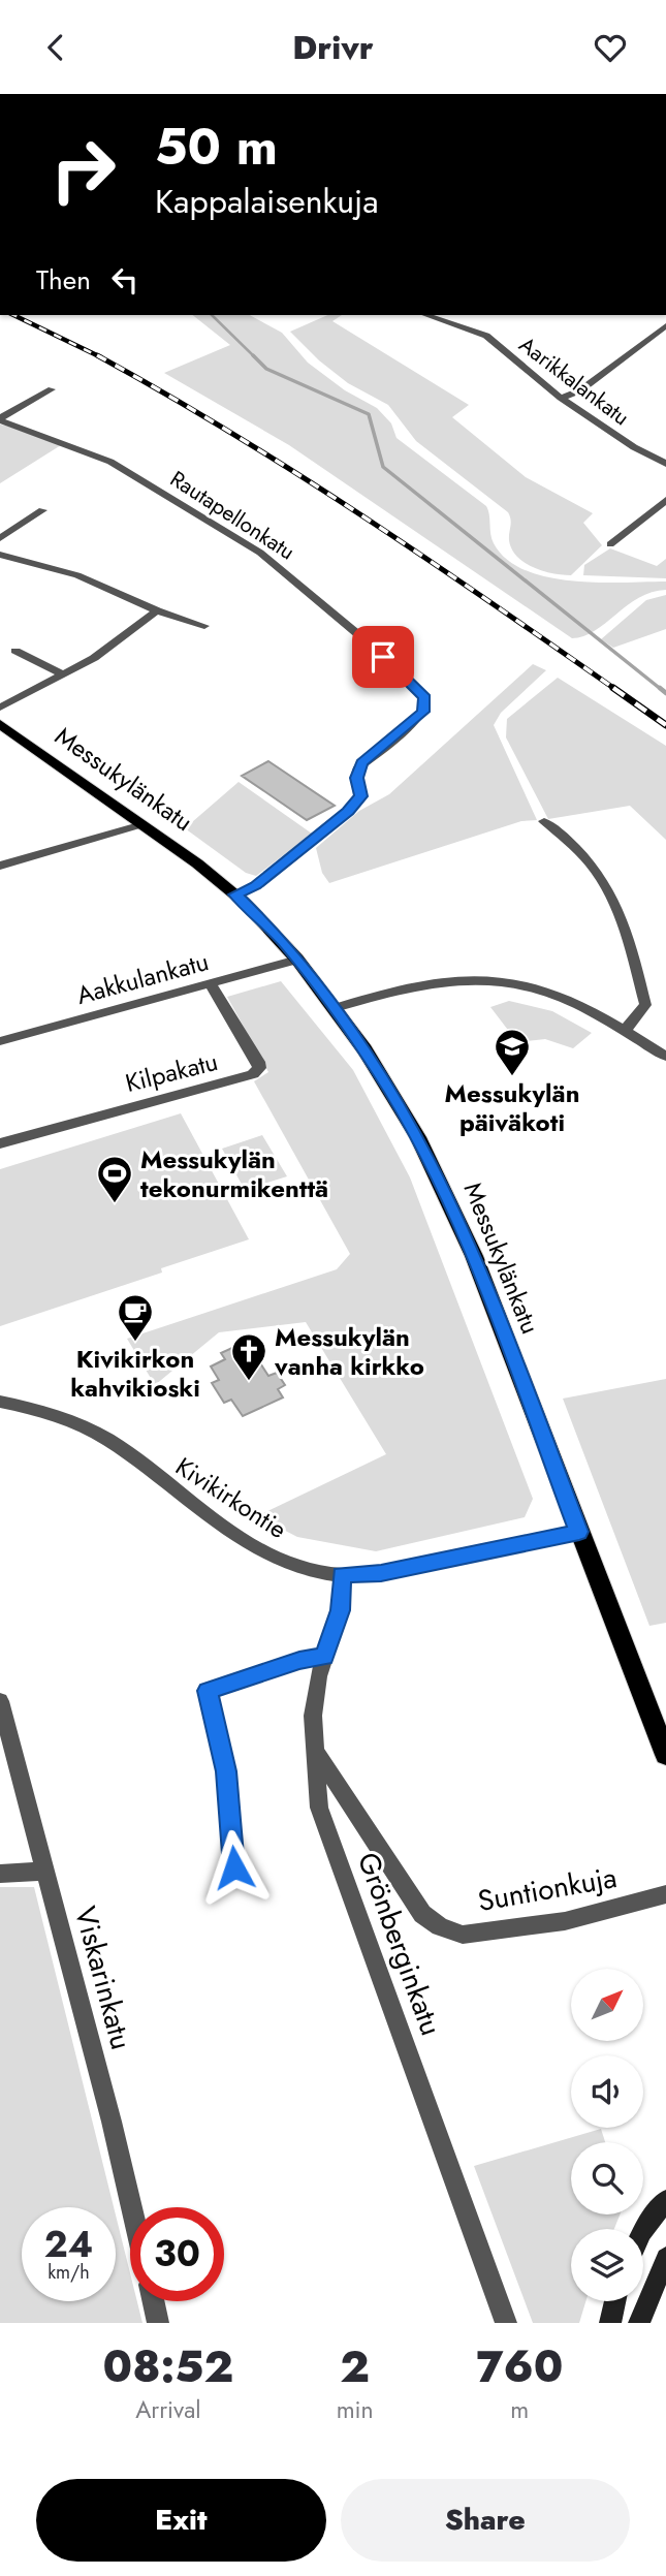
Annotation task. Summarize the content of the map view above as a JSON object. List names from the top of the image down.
{
  "streets": {
    "main road": ["Messukylänkatu"],
    "street": [
      "Aarikkalankatu",
      "Rautapellonkatu",
      "Aakkulankatu",
      "Kilpakatu",
      "Kivikirkontie",
      "Suntionkuja",
      "Grönberginkatu",
      "Viskarinkatu"
    ]
  },
  "crossings": [
    ["Rautapellonkatu", "Messukylänkatu"],
    ["Messukylänkatu", "Aakkulankatu"],
    ["Messukylänkatu", "Kivikirkontie"],
    ["Aakkulankatu", "Kilpakatu"],
    ["Kivikirkontie", "Grönberginkatu"],
    ["Suntionkuja", "Grönberginkatu"]
  ],
  "places": {
    "school or university": ["Messukylän päiväkoti"],
    "sports": ["Messukylän tekonurmikenttä"],
    "cafe": ["Kivikirkon kahvikioski"],
    "church": ["Messukylän vanha kirkko"]
  },
  "north": "top right",
  "page": {
    "header": "Drivr",
    "turn": ["50 m", "Kappalaisenkuja"],
    "then": "Then",
    "speed": "24 km/h",
    "limit": "30",
    "eta": [
      "08:52",
      "Arrival",
      "2",
      "min",
      "760",
      "m"
    ],
    "buttons": ["Exit", "Share"]
  }
}
